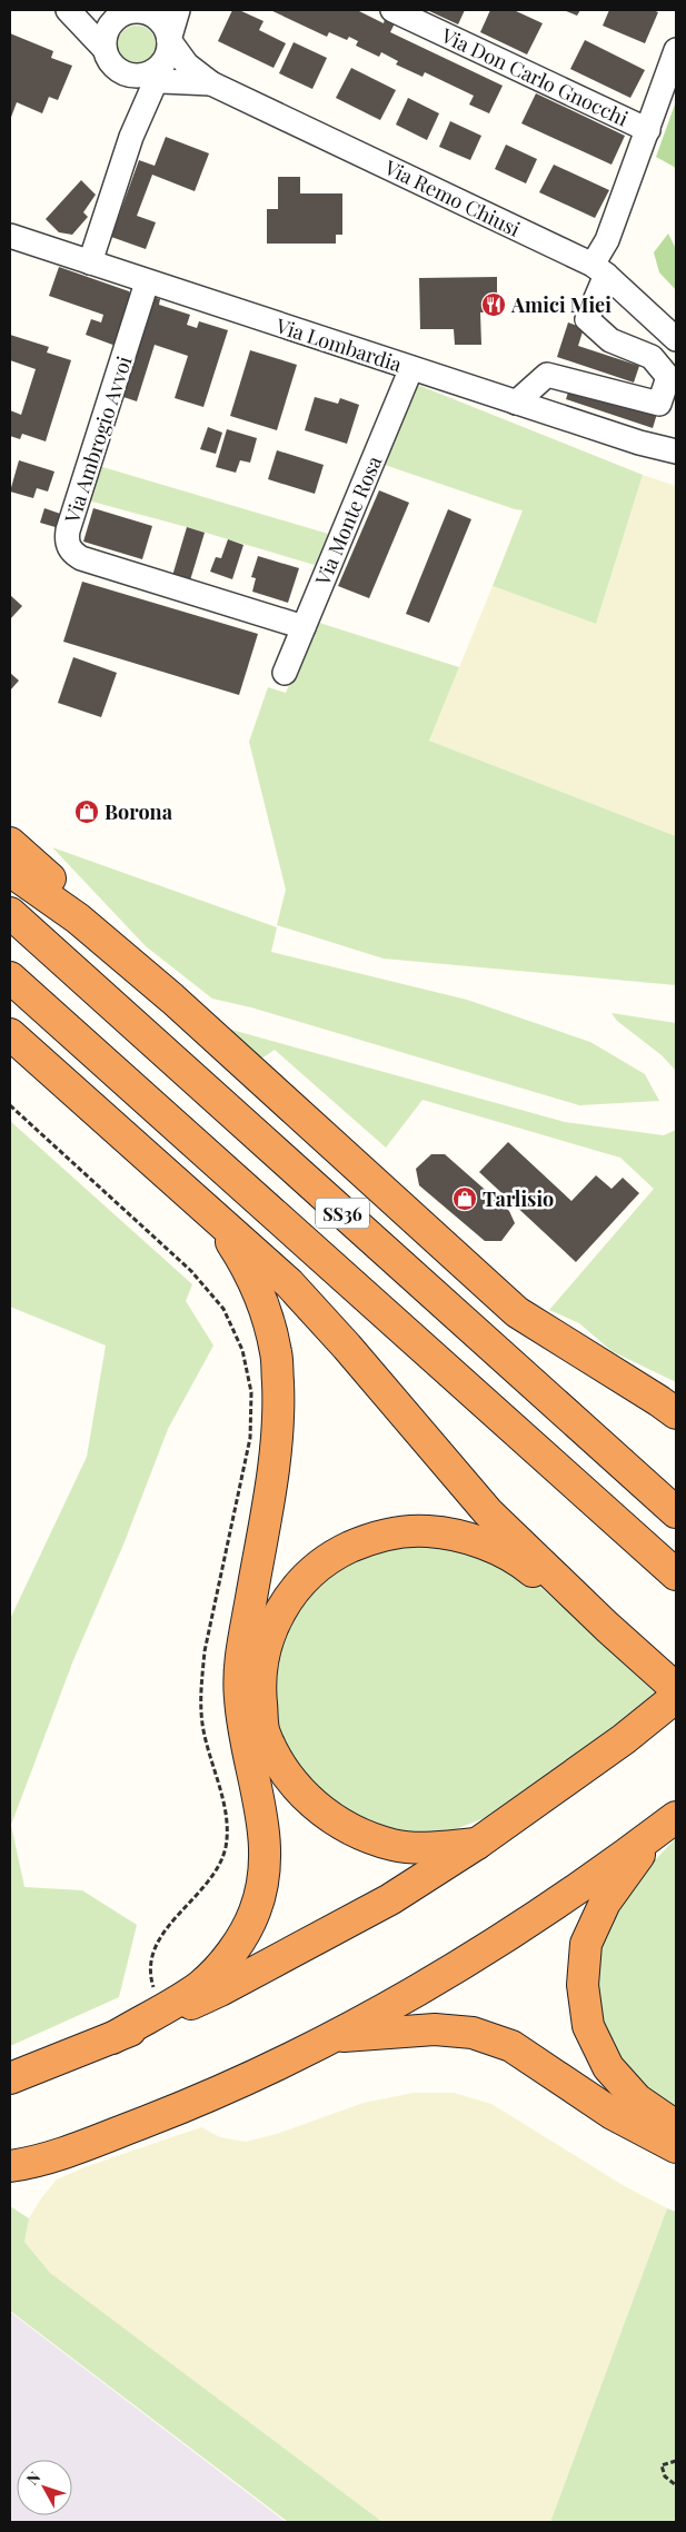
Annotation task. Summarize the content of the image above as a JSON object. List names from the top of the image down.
{
  "streets": {
    "highway": ["SS36"],
    "street": [
      "Via Don Carlo Gnocchi",
      "Via Remo Chiusi",
      "Via Lombardia",
      "Via Ambrogio Avvoi",
      "Via Monte Rosa"
    ]
  },
  "crossings": [
    ["Via Lombardia", "Via Ambrogio Avvoi"],
    ["Via Lombardia", "Via Monte Rosa"],
    ["Via Ambrogio Avvoi", "Via Monte Rosa"]
  ],
  "places": {
    "restaurant": ["Amici Miei"],
    "shop": ["Borona", "Tarlisio"]
  },
  "north": "top left"
}
